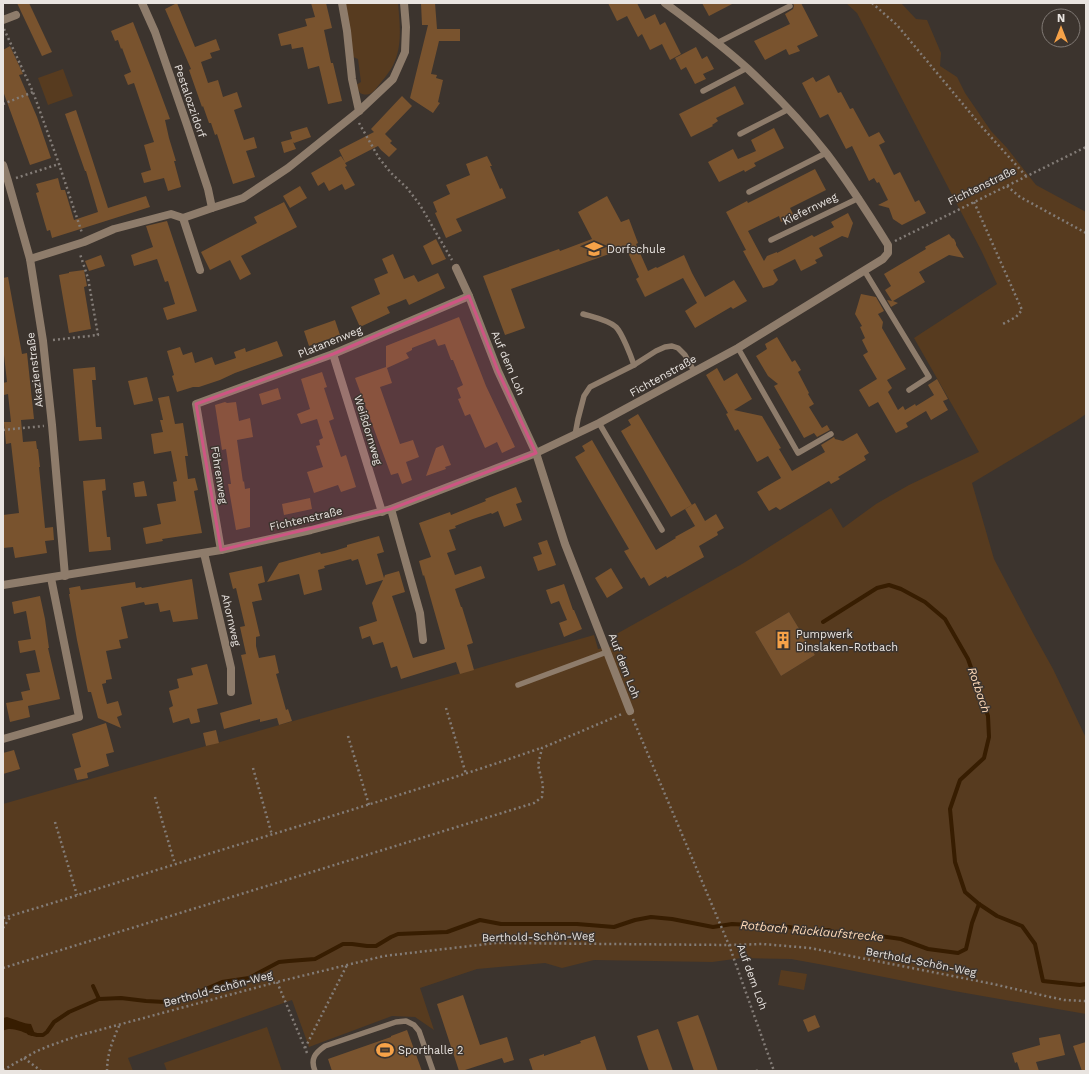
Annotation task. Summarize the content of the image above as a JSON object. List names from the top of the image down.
{
  "streets": {
    "street": [
      "Pestalozzidorf",
      "Fichtenstraße",
      "Kiefernweg",
      "Platanenweg",
      "Auf dem Loh",
      "Akazienstraße",
      "Weißdornweg",
      "Föhrenweg",
      "Ahornweg"
    ],
    "path": ["Berthold-Schön-Weg"]
  },
  "crossings": [
    ["Fichtenstraße", "Kiefernweg"],
    ["Fichtenstraße", "Auf dem Loh"],
    ["Fichtenstraße", "Akazienstraße"],
    ["Fichtenstraße", "Weißdornweg"],
    ["Fichtenstraße", "Föhrenweg"],
    ["Fichtenstraße", "Ahornweg"],
    ["Platanenweg", "Auf dem Loh"],
    ["Platanenweg", "Weißdornweg"],
    ["Platanenweg", "Föhrenweg"],
    ["Auf dem Loh", "Berthold-Schön-Weg"]
  ],
  "water": ["Rotbach", "Rotbach Rücklaufstrecke"],
  "places": {
    "school or university": ["Dorfschule"],
    "building": ["Pumpwerk Dinslaken-Rotbach"],
    "sports": ["Sporthalle 2"]
  },
  "north": "top"
}
